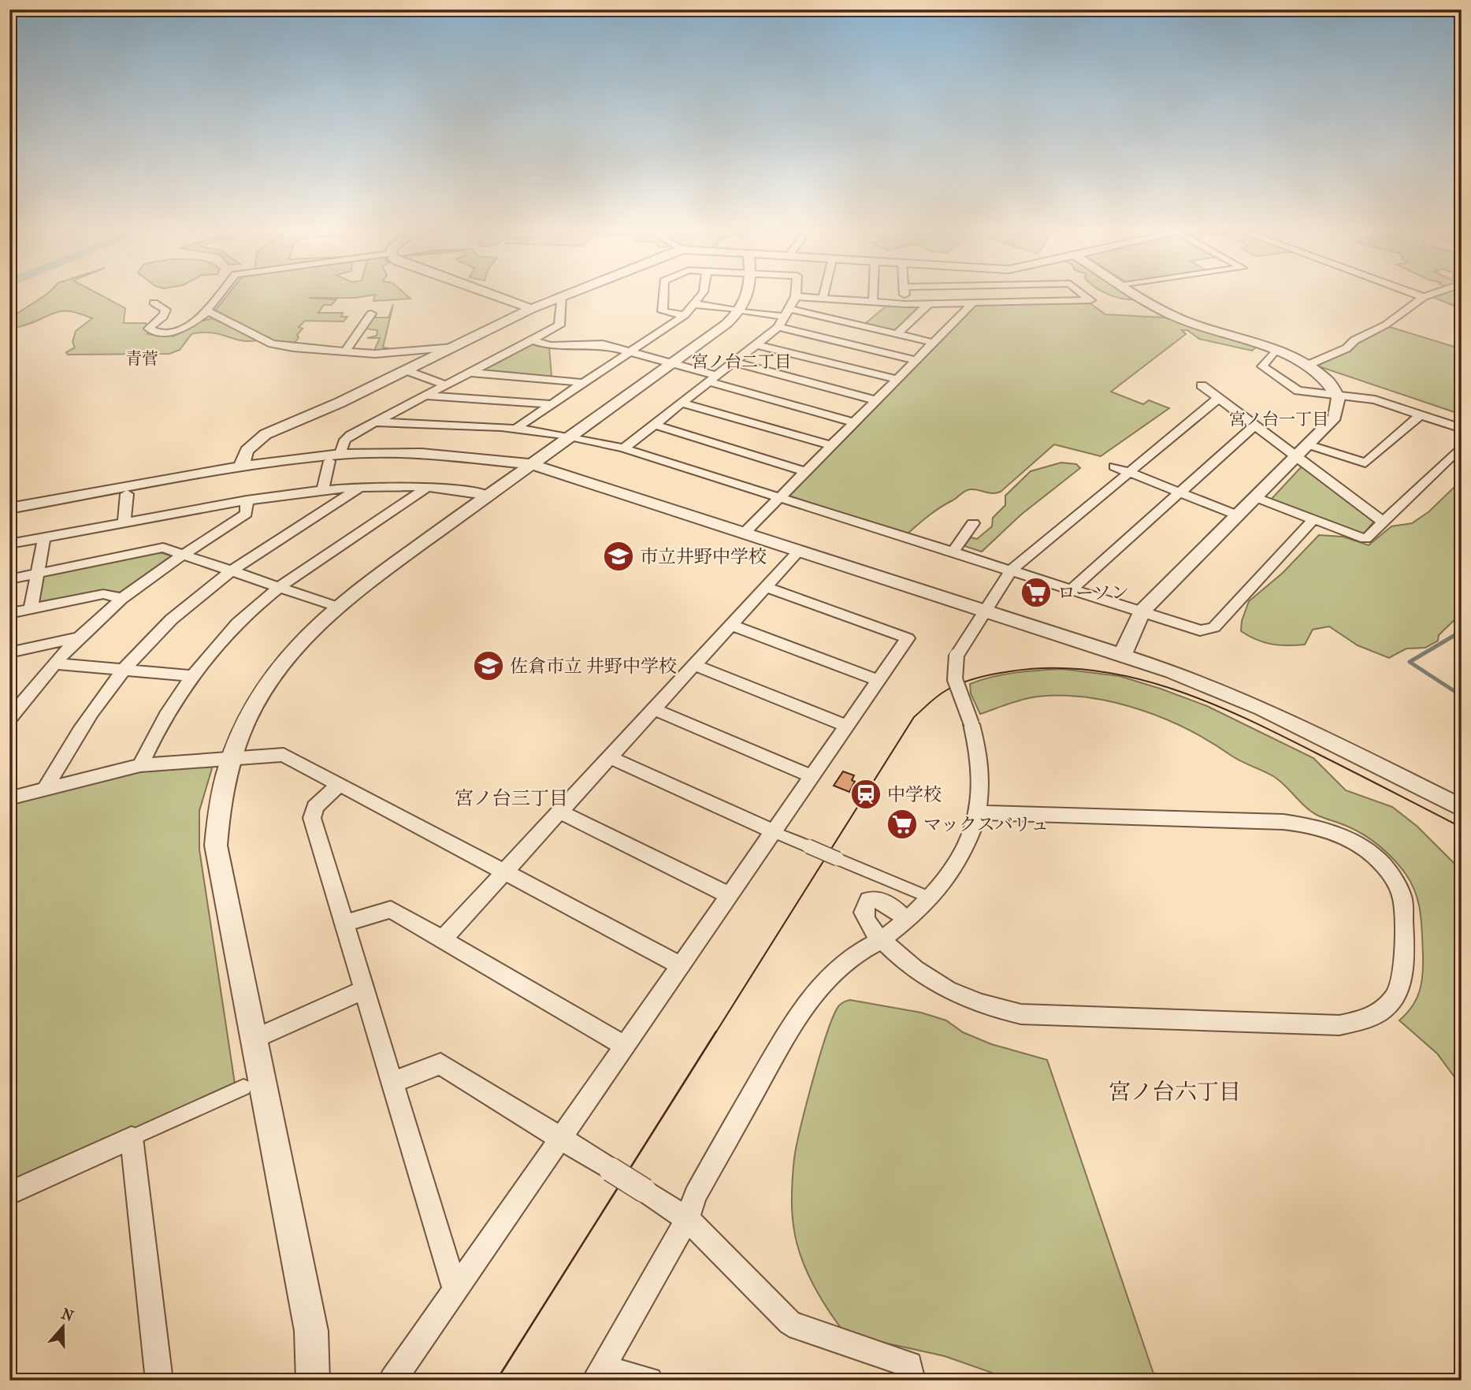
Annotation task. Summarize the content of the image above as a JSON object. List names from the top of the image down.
{
  "districts": [
    "青菅",
    "宮ノ台二丁目",
    "宮ノ台一丁目",
    "宮ノ台三丁目",
    "宮ノ台六丁目"
  ],
  "places": {
    "school or university": ["市立井野中学校", "佐倉市立 井野中学校"],
    "supermarket": ["ローソン", "マックスバリュ"],
    "station": ["中学校"]
  },
  "north": "top"
}
